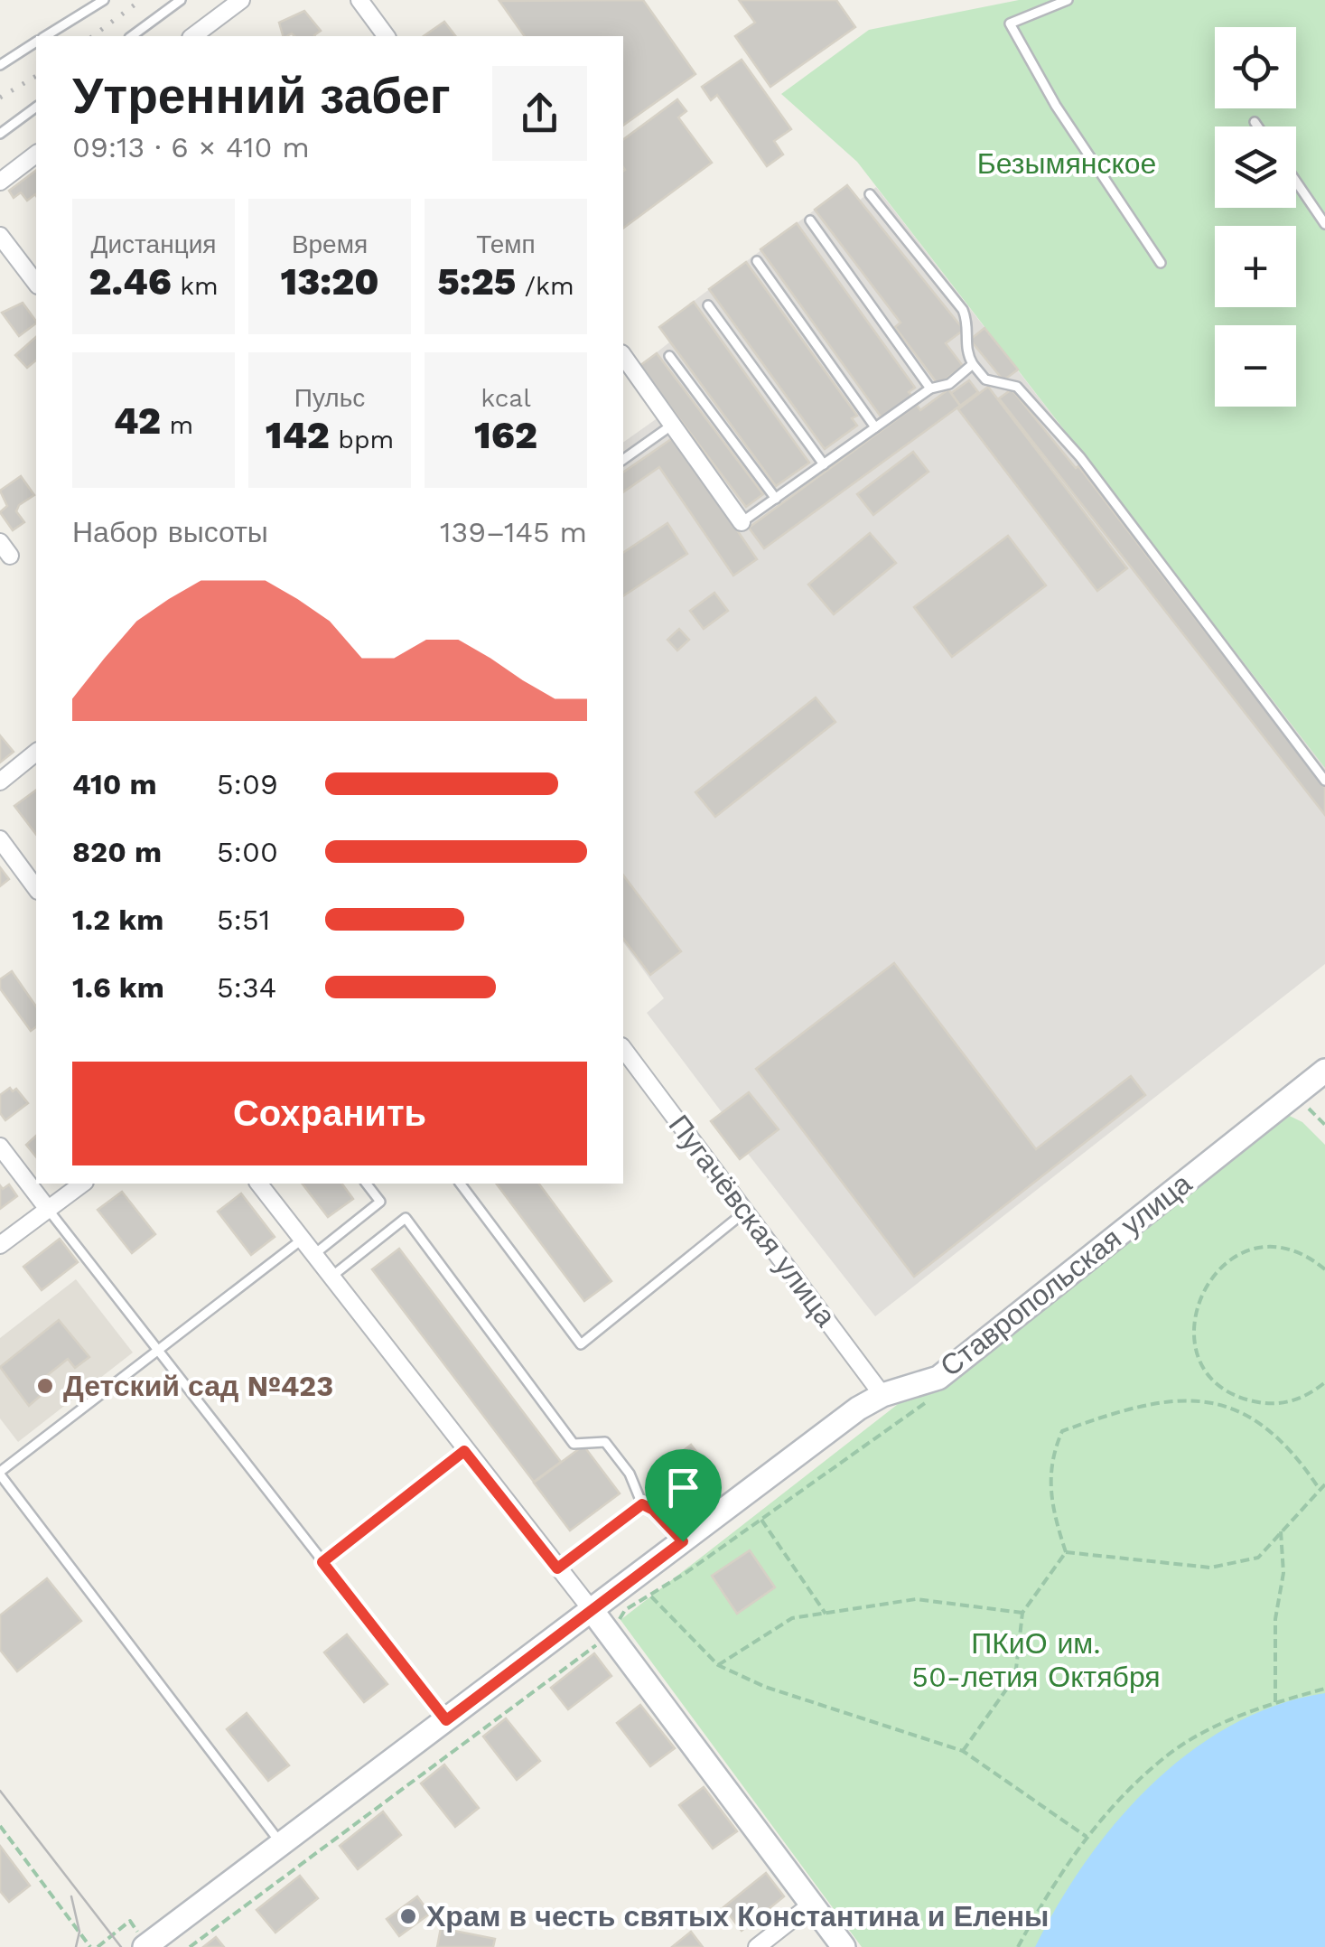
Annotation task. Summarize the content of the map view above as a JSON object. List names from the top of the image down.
{
  "streets": {
    "street": ["Пугачёвская улица", "Ставропольская улица"]
  },
  "crossings": [
    ["Пугачёвская улица", "Ставропольская улица"]
  ],
  "parks": ["Безымянское", "ПКиО им. 50-летия Октября"],
  "places": ["Детский сад №423", "Храм в честь святых Константина и Елены"],
  "page": {
    "map_buttons": ["+", "−"],
    "heading": ["Утренний забег", "09:13 · 6 × 410 m"],
    "stats": [
      ["Дистанция", "2.46 km"],
      ["Время", "13:20"],
      ["Темп", "5:25 /km"],
      ["42 m"],
      ["Пульс", "142 bpm"],
      ["kcal", "162"]
    ],
    "chart": ["Набор высоты", "139–145 m"],
    "list": [
      {
        "name": "410 m",
        "note": "5:09"
      },
      {
        "name": "820 m",
        "note": "5:00"
      },
      {
        "name": "1.2 km",
        "note": "5:51"
      },
      {
        "name": "1.6 km",
        "note": "5:34"
      }
    ],
    "buttons": "Сохранить"
  }
}
